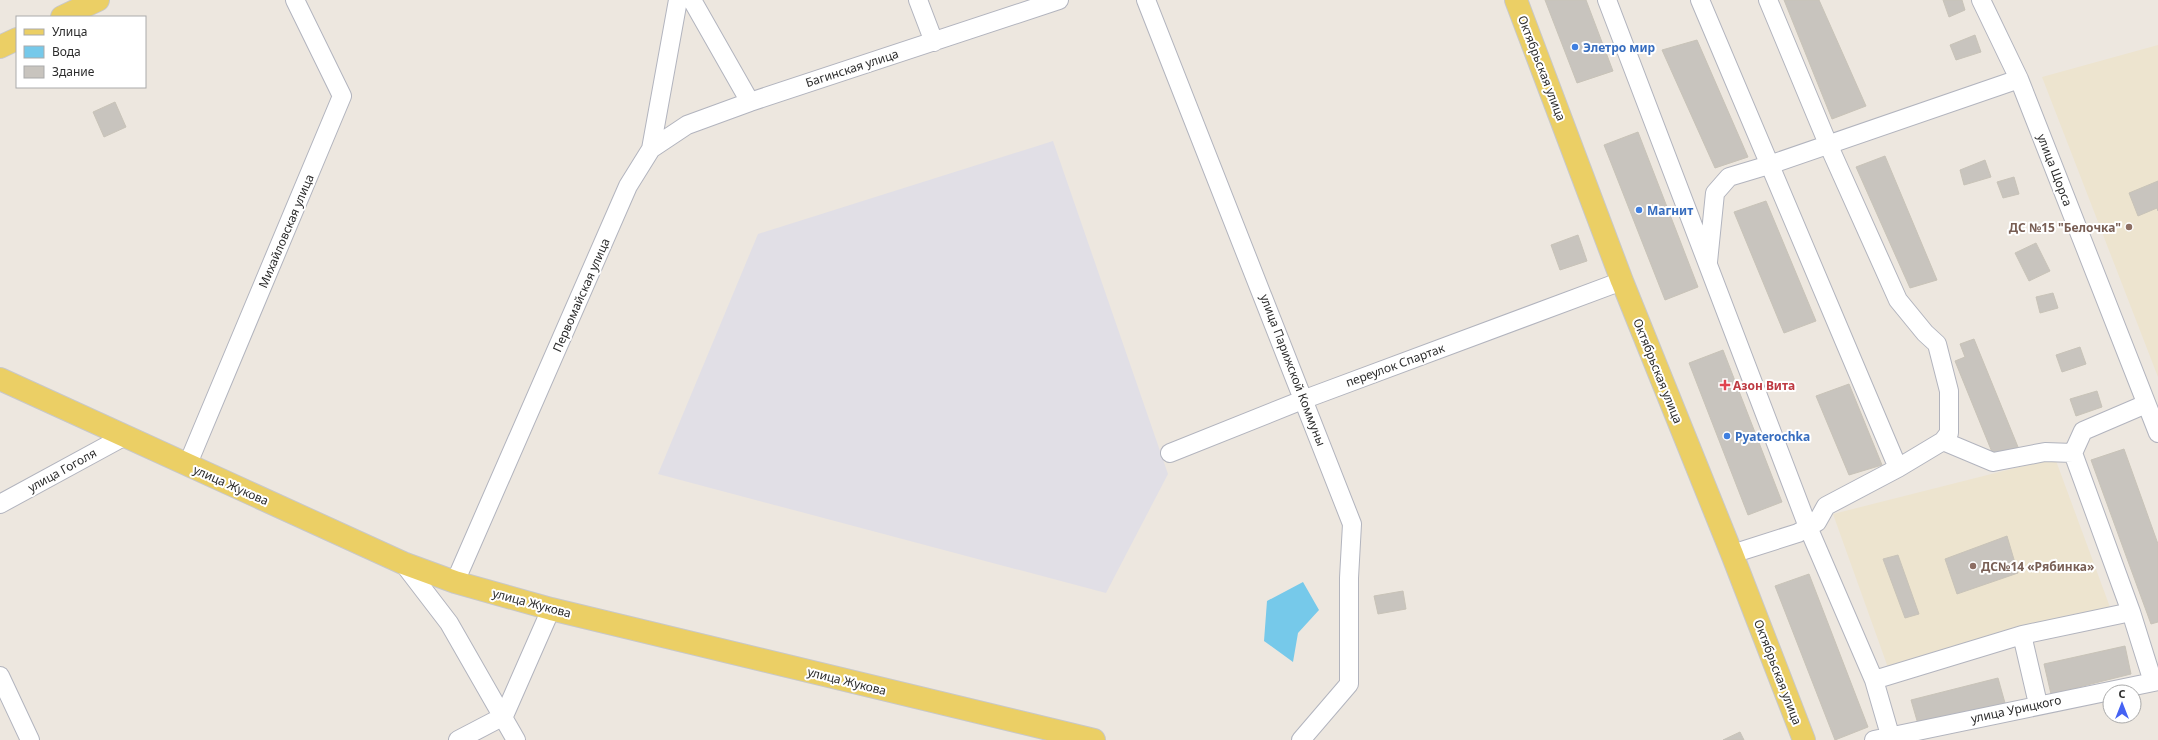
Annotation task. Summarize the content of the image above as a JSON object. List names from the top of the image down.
{
  "streets": {
    "main road": ["Октябрьская улица", "улица Жукова"],
    "street": [
      "Багинская улица",
      "улица Щорса",
      "Михайловская улица",
      "Первомайская улица",
      "переулок Спартак",
      "улица Парижской Коммуны",
      "улица Гоголя",
      "улица Урицкого"
    ]
  },
  "crossings": [
    ["Багинская улица", "Первомайская улица"],
    ["Октябрьская улица", "переулок Спартак"],
    ["Михайловская улица", "улица Жукова"],
    ["Первомайская улица", "улица Жукова"],
    ["переулок Спартак", "улица Парижской Коммуны"],
    ["улица Гоголя", "улица Жукова"]
  ],
  "places": {
    "other": [
      "Элетро мир",
      "Магнит",
      "ДС №15 \"Белочка\"",
      "Pyaterochka",
      "ДС№14 «Рябинка»"
    ],
    "health": ["Азон Вита"]
  },
  "legend": ["Улица", "Вода", "Здание"],
  "north": "top"
}
